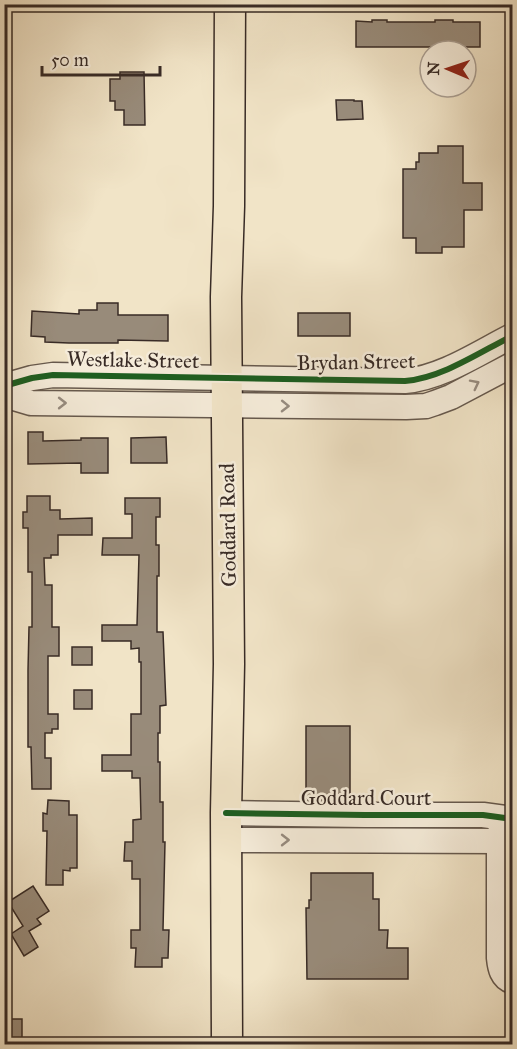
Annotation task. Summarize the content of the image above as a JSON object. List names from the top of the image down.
{
  "streets": {
    "main road": ["Goddard Road"],
    "street": ["Westlake Street", "Brydan Street", "Goddard Court"]
  },
  "crossings": [
    ["Westlake Street", "Brydan Street"],
    ["Westlake Street", "Goddard Road"],
    ["Brydan Street", "Goddard Road"],
    ["Goddard Road", "Goddard Court"]
  ],
  "scale_bar": "50 m",
  "north": "left"
}
